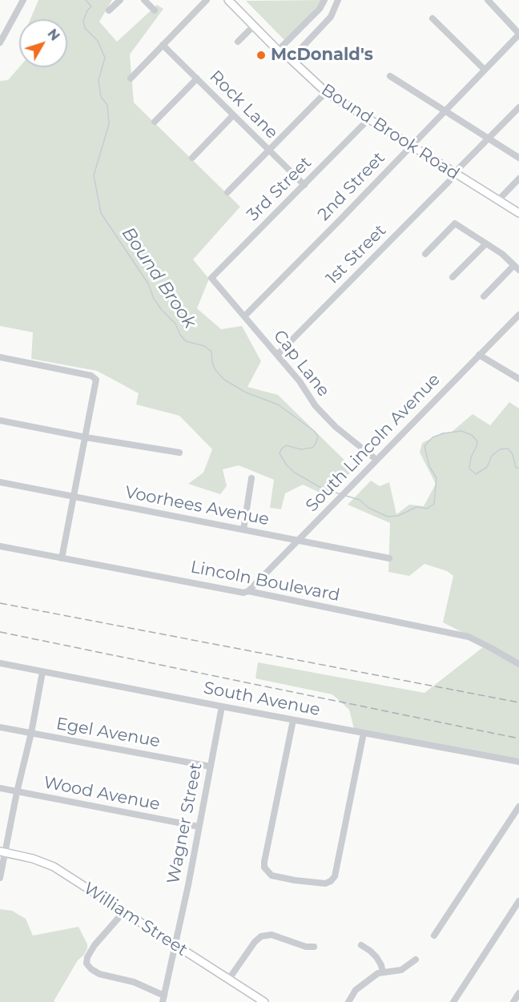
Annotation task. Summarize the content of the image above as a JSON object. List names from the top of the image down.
{
  "streets": {
    "main road": ["Bound Brook Road", "William Street"],
    "street": [
      "Rock Lane",
      "2nd Street",
      "3rd Street",
      "1st Street",
      "Cap Lane",
      "South Lincoln Avenue",
      "Voorhees Avenue",
      "Lincoln Boulevard",
      "South Avenue",
      "Egel Avenue",
      "Wood Avenue",
      "Wagner Street"
    ]
  },
  "crossings": [
    ["Rock Lane", "3rd Street"],
    ["Bound Brook Road", "2nd Street"],
    ["Bound Brook Road", "3rd Street"],
    ["Bound Brook Road", "1st Street"],
    ["2nd Street", "Cap Lane"],
    ["3rd Street", "Cap Lane"],
    ["1st Street", "Cap Lane"],
    ["Cap Lane", "South Lincoln Avenue"],
    ["South Lincoln Avenue", "Voorhees Avenue"],
    ["South Lincoln Avenue", "Lincoln Boulevard"],
    ["South Avenue", "Wagner Street"],
    ["Egel Avenue", "Wagner Street"],
    ["Wood Avenue", "Wagner Street"],
    ["Wagner Street", "William Street"]
  ],
  "water": ["Bound Brook"],
  "places": ["McDonald's"],
  "north": "top right"
}
